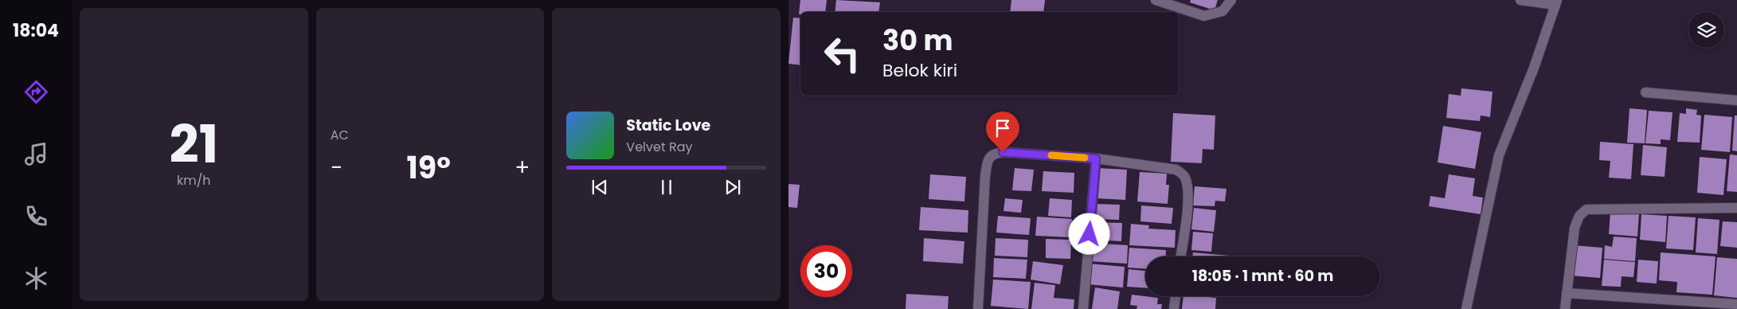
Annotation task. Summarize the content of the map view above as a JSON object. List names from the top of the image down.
{
  "page": {
    "tabs": "18:04",
    "tile": [
      ["21", "km/h"],
      "AC"
    ],
    "turn": ["30 m", "Belok kiri"],
    "song": ["Static Love", "Velvet Ray"],
    "heat": ["−", "19°", "+"],
    "limit": "30",
    "trip": "18:05 · 1 mnt · 60 m"
  }
}
